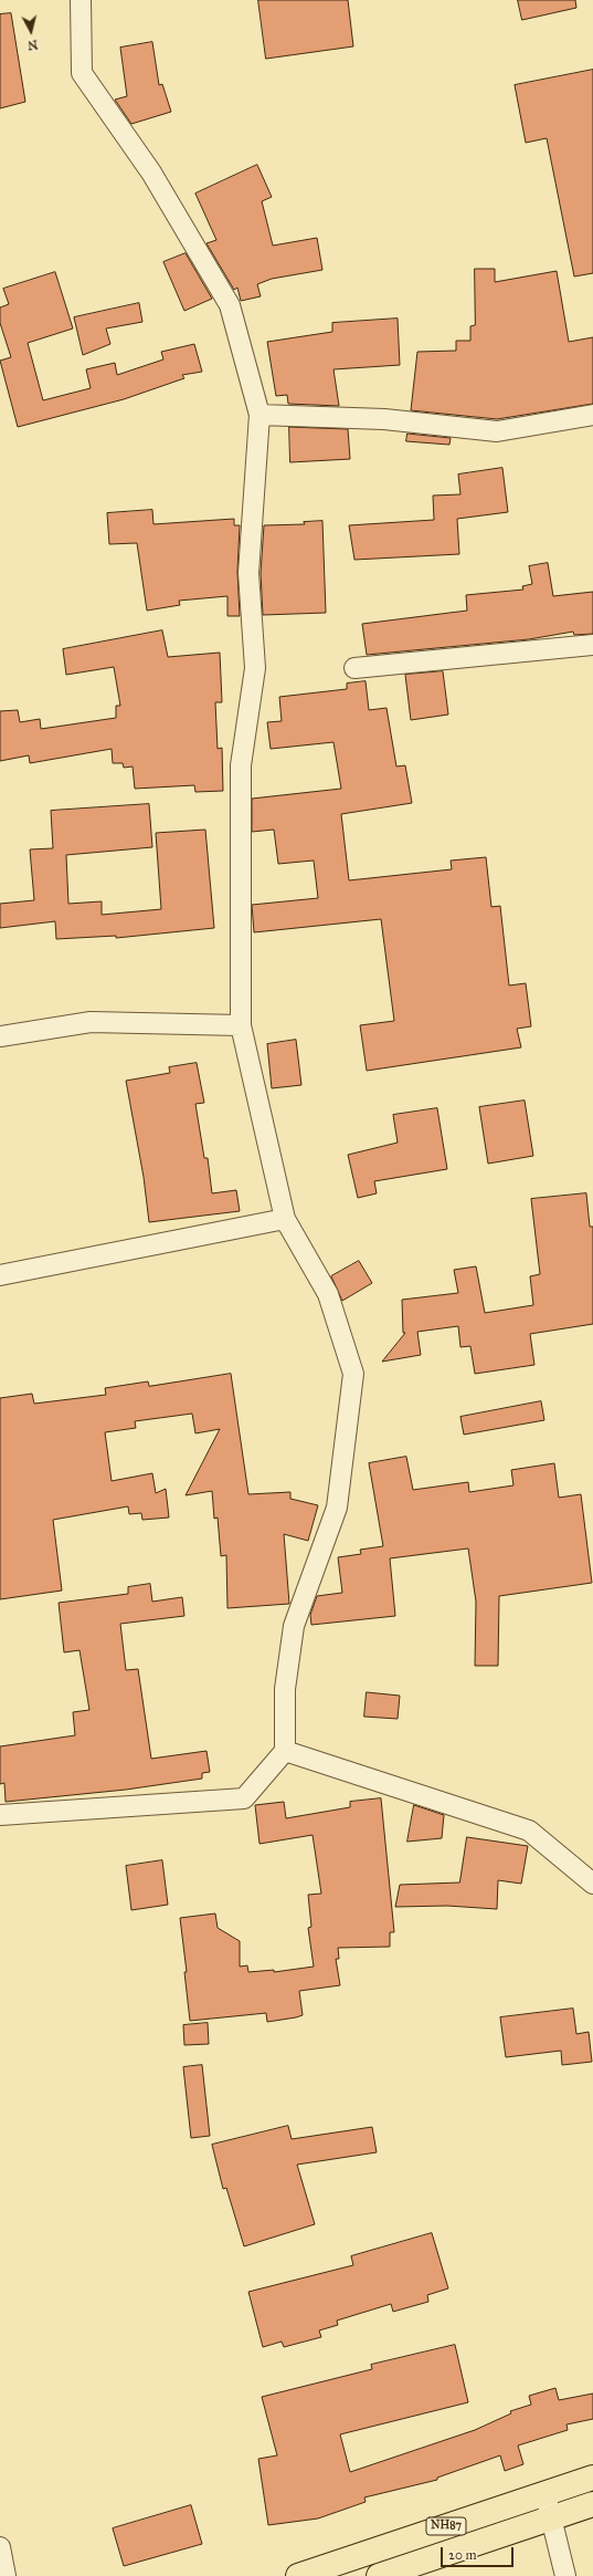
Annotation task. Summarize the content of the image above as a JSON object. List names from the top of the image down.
{
  "streets": {
    "main road": ["NH87"]
  },
  "scale_bar": "20 m",
  "north": "bottom"
}
